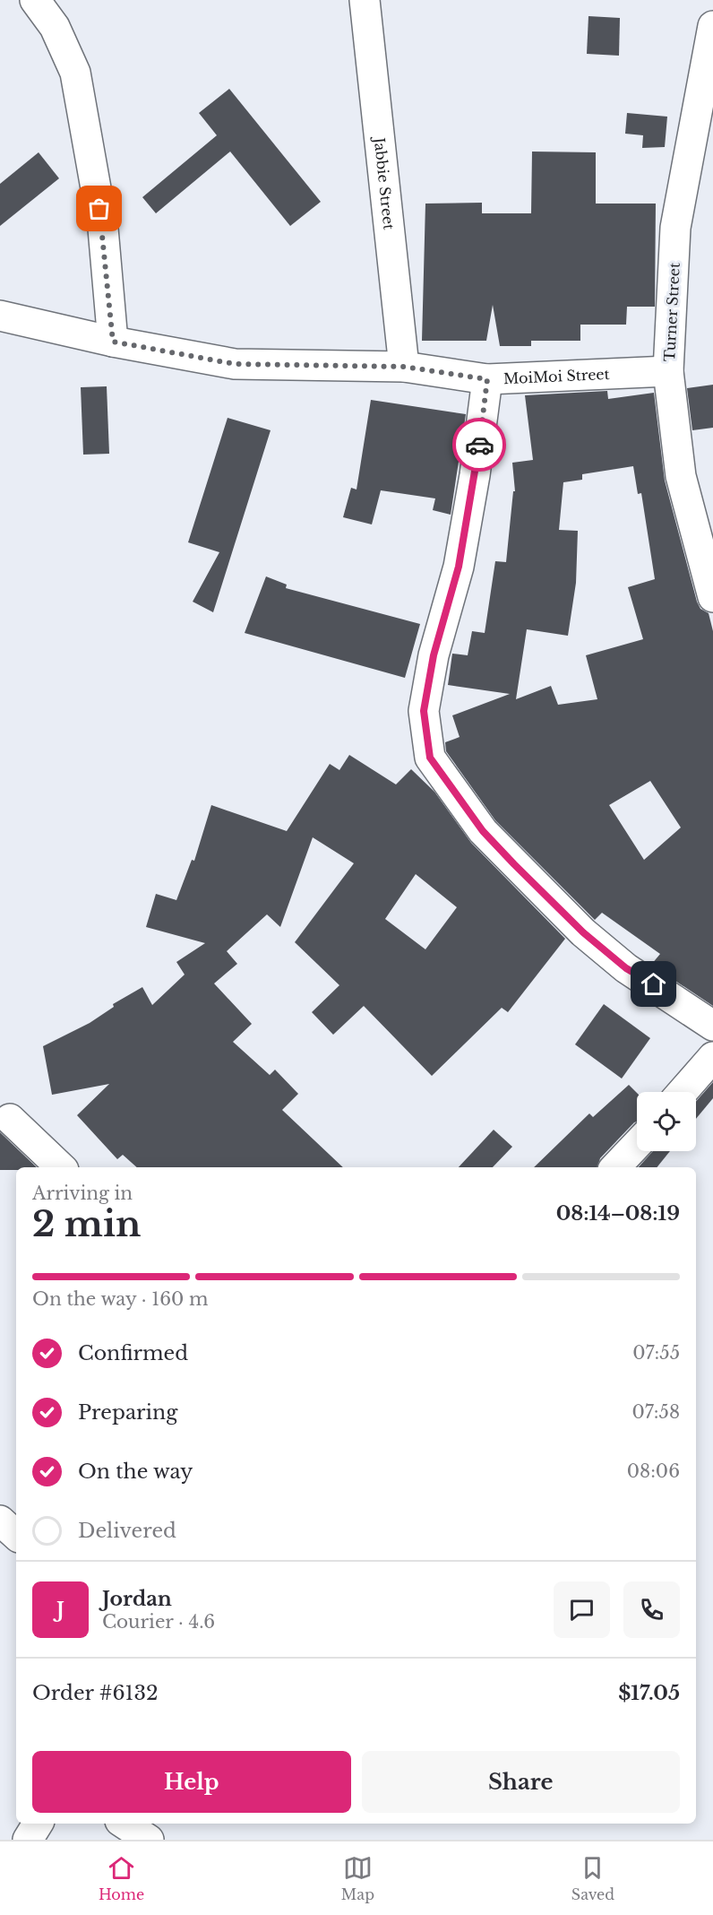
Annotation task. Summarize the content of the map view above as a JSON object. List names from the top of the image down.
{
  "streets": {
    "street": ["Jabbie Street", "Turner Street", "MoiMoi Street"]
  },
  "crossings": [
    ["Jabbie Street", "MoiMoi Street"],
    ["Turner Street", "MoiMoi Street"]
  ],
  "page": {
    "heading": ["2 min", "Arriving in", "08:14–08:19"],
    "panel": [
      "Jordan",
      "Courier · 4.6",
      "Order #6132",
      "$17.05"
    ],
    "bar": "On the way · 160 m",
    "list": [
      ["Confirmed", "07:55"],
      ["Preparing", "07:58"],
      ["On the way", "08:06"],
      "Delivered"
    ],
    "round": "J",
    "buttons": ["Help", "Share"],
    "tabs": ["Home", "Map", "Saved"]
  }
}
